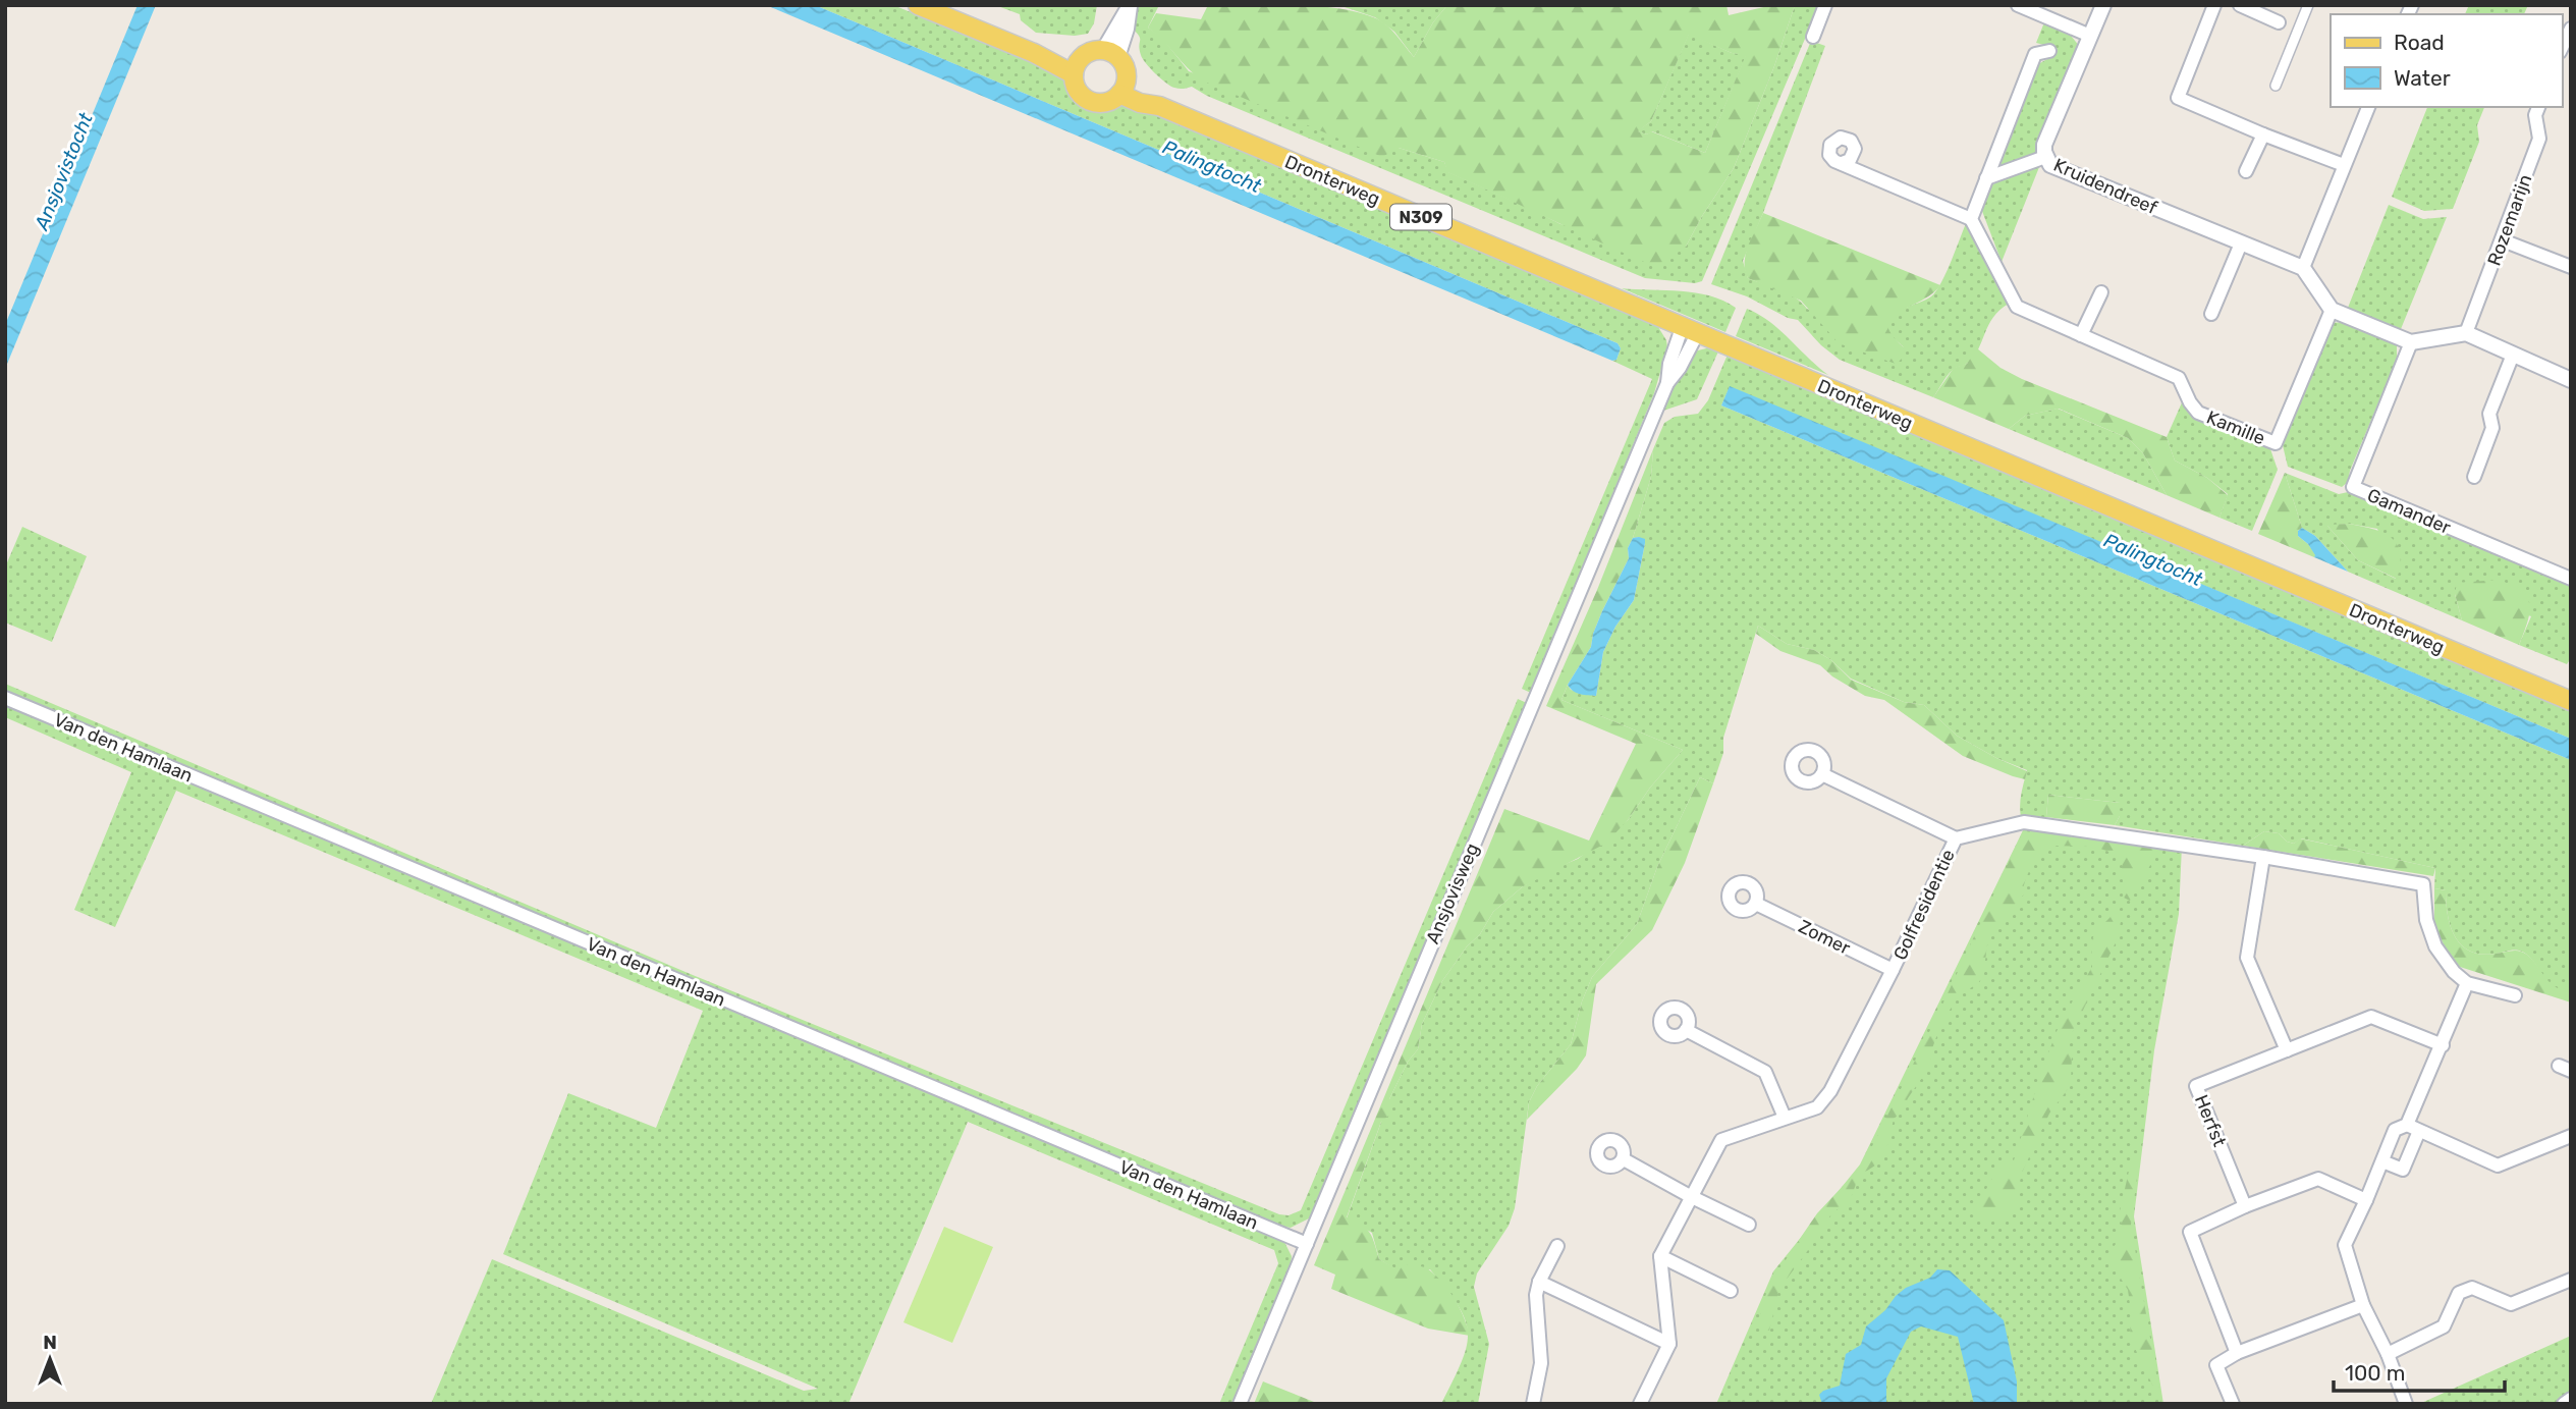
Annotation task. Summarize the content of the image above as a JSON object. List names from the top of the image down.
{
  "streets": {
    "main road": ["Dronterweg", "N309"],
    "street": [
      "Kruidendreef",
      "Rozemarijn",
      "Kamille",
      "Gamander",
      "Van den Hamlaan",
      "Ansjovisweg",
      "Golfresidentie",
      "Zomer",
      "Herfst"
    ]
  },
  "crossings": [
    ["Dronterweg", "Ansjovisweg"],
    ["Van den Hamlaan", "Ansjovisweg"],
    ["Golfresidentie", "Zomer"]
  ],
  "water": ["Palingtocht", "Ansjovistocht"],
  "legend": ["Road", "Water"],
  "scale_bar": "100 m",
  "north": "top"
}
